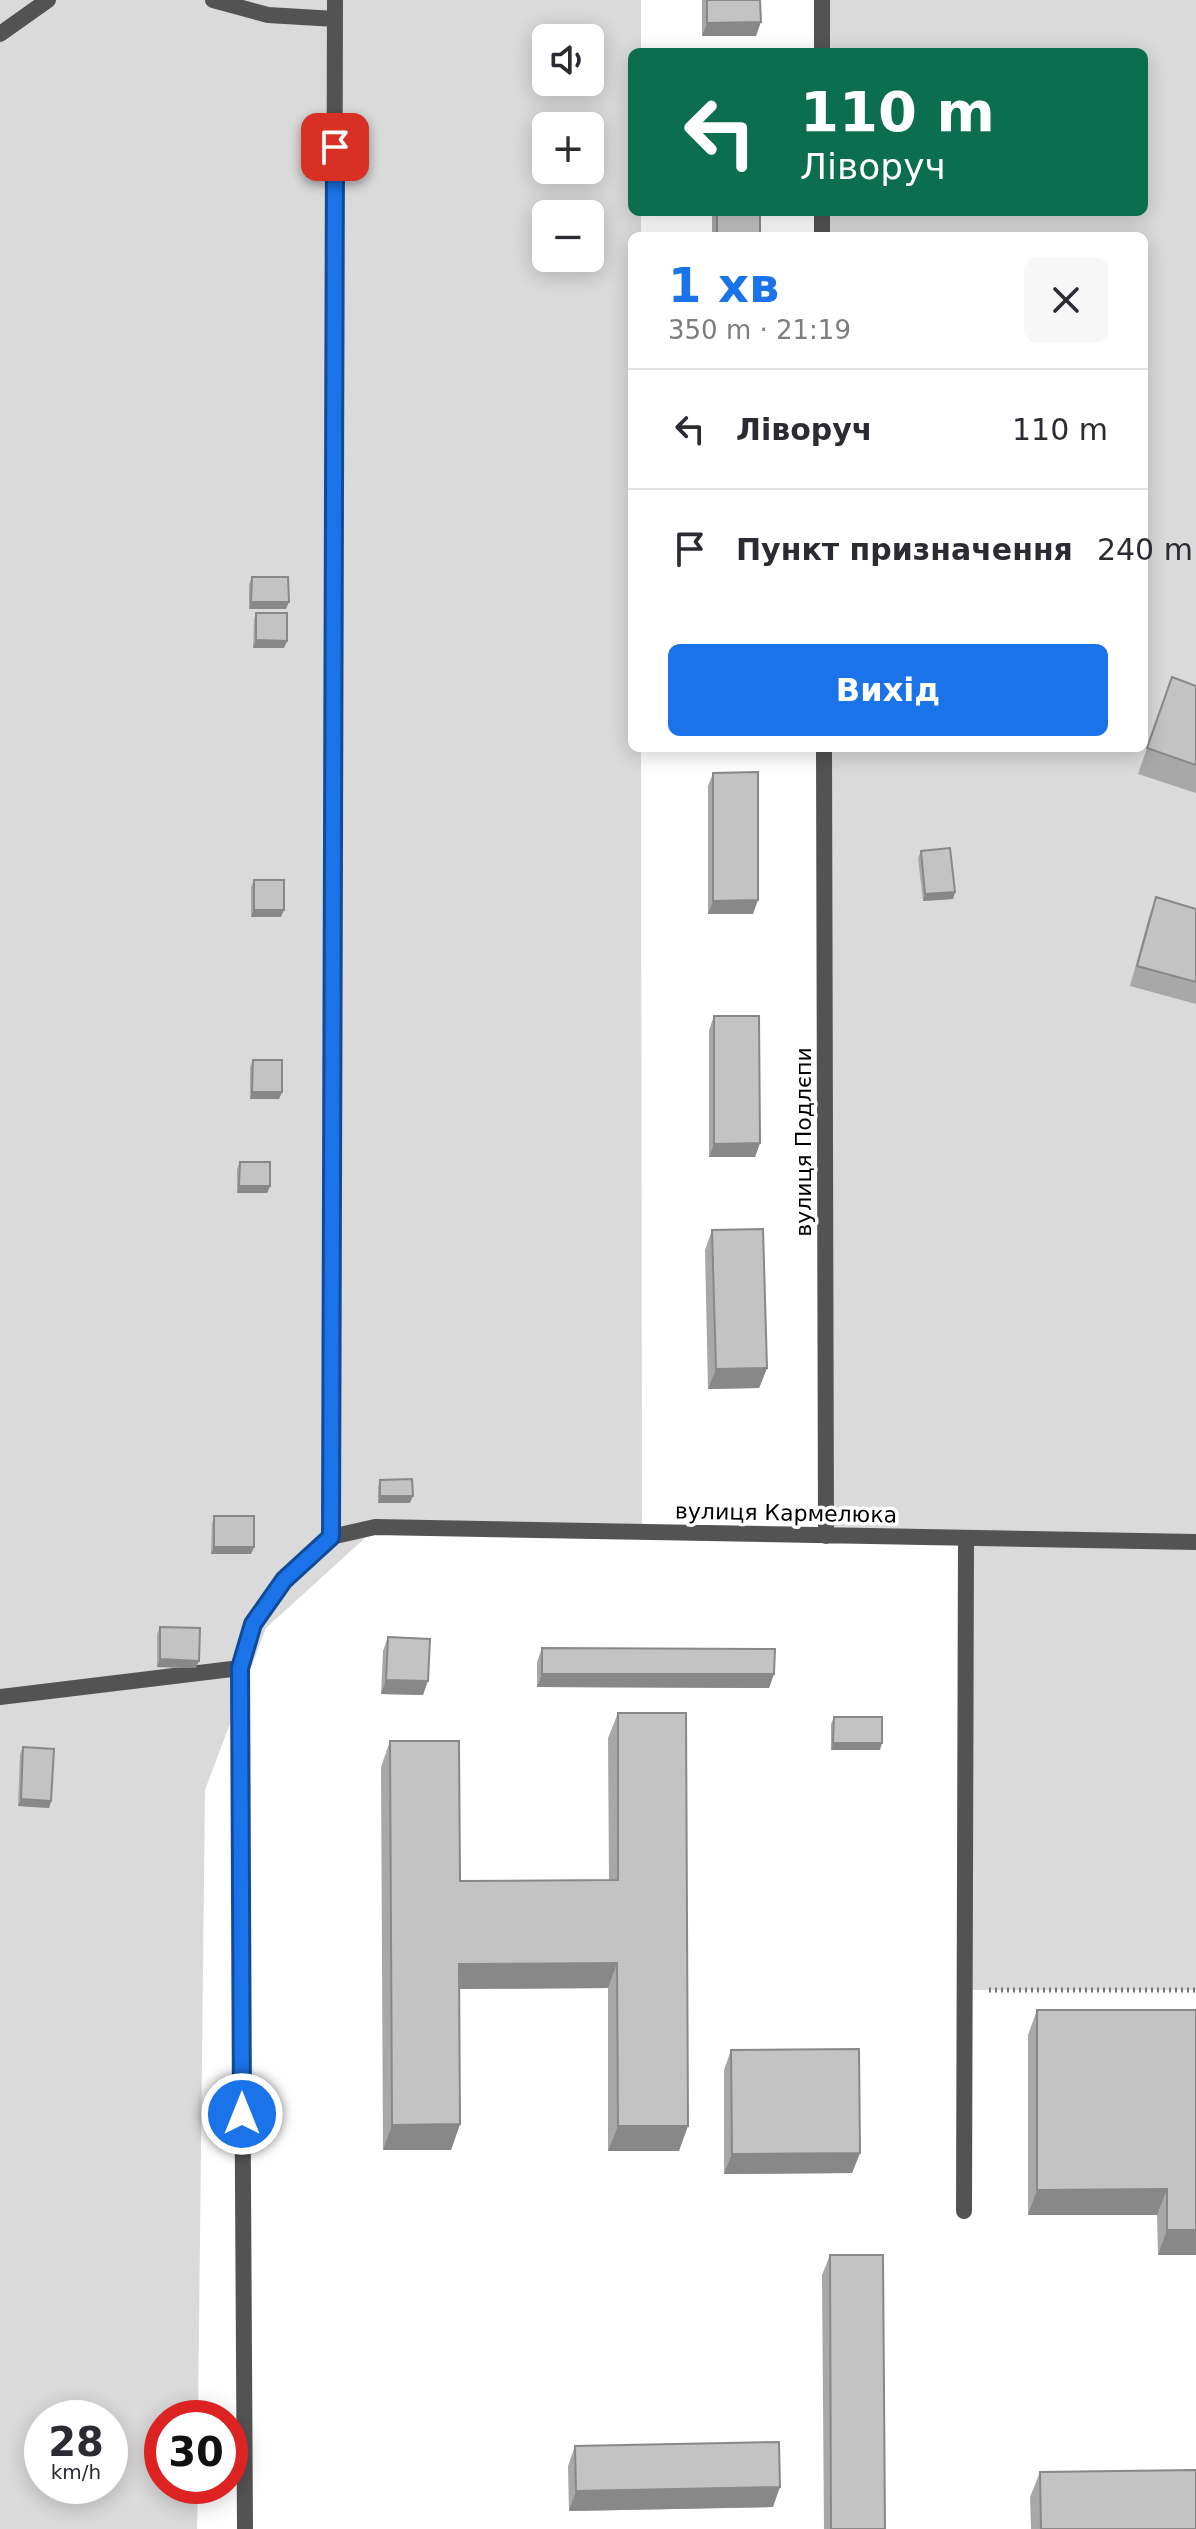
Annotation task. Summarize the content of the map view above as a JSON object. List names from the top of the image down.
{
  "streets": {
    "street": ["вулиця Подлєпи", "вулиця Кармелюка"]
  },
  "crossings": [
    ["вулиця Подлєпи", "вулиця Кармелюка"]
  ],
  "page": {
    "map_buttons": ["+", "−"],
    "turn": ["110 m", "Ліворуч"],
    "heading": ["1 хв", "350 m · 21:19"],
    "list": [
      {
        "name": "Ліворуч",
        "value": "110 m"
      },
      {
        "name": "Пункт призначення",
        "value": "240 m"
      }
    ],
    "buttons": "Вихід",
    "speed": "28 km/h",
    "limit": "30"
  }
}
